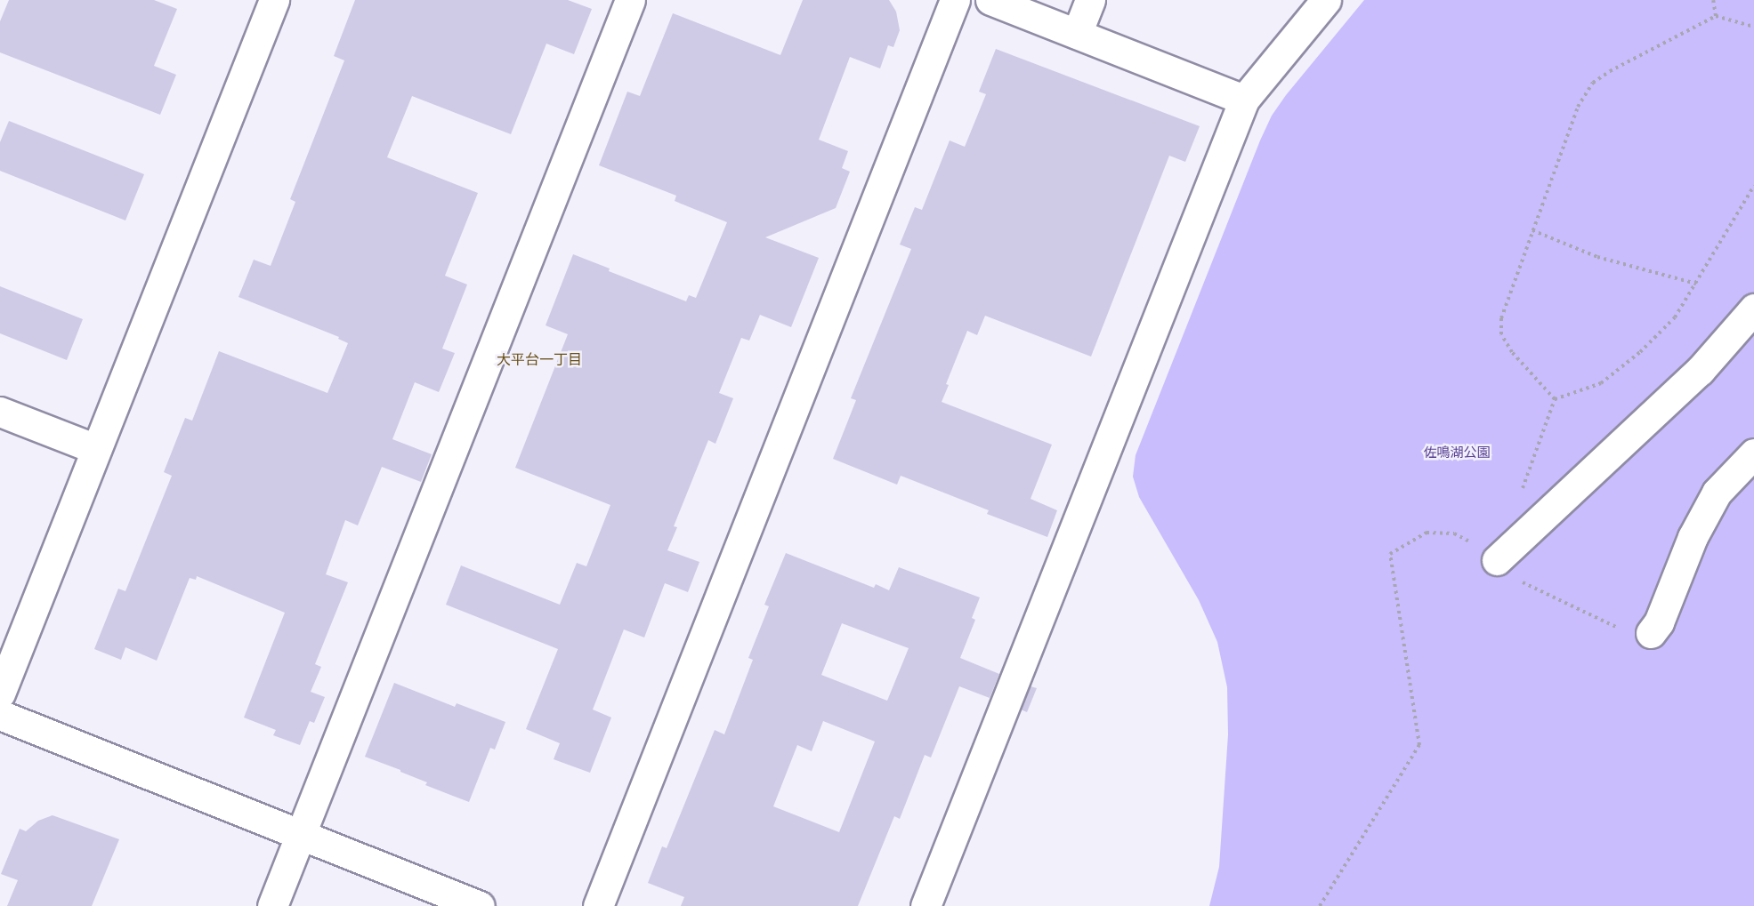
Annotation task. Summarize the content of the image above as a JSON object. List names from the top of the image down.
{
  "districts": ["大平台一丁目"],
  "parks": ["佐鳴湖公園"]
}
